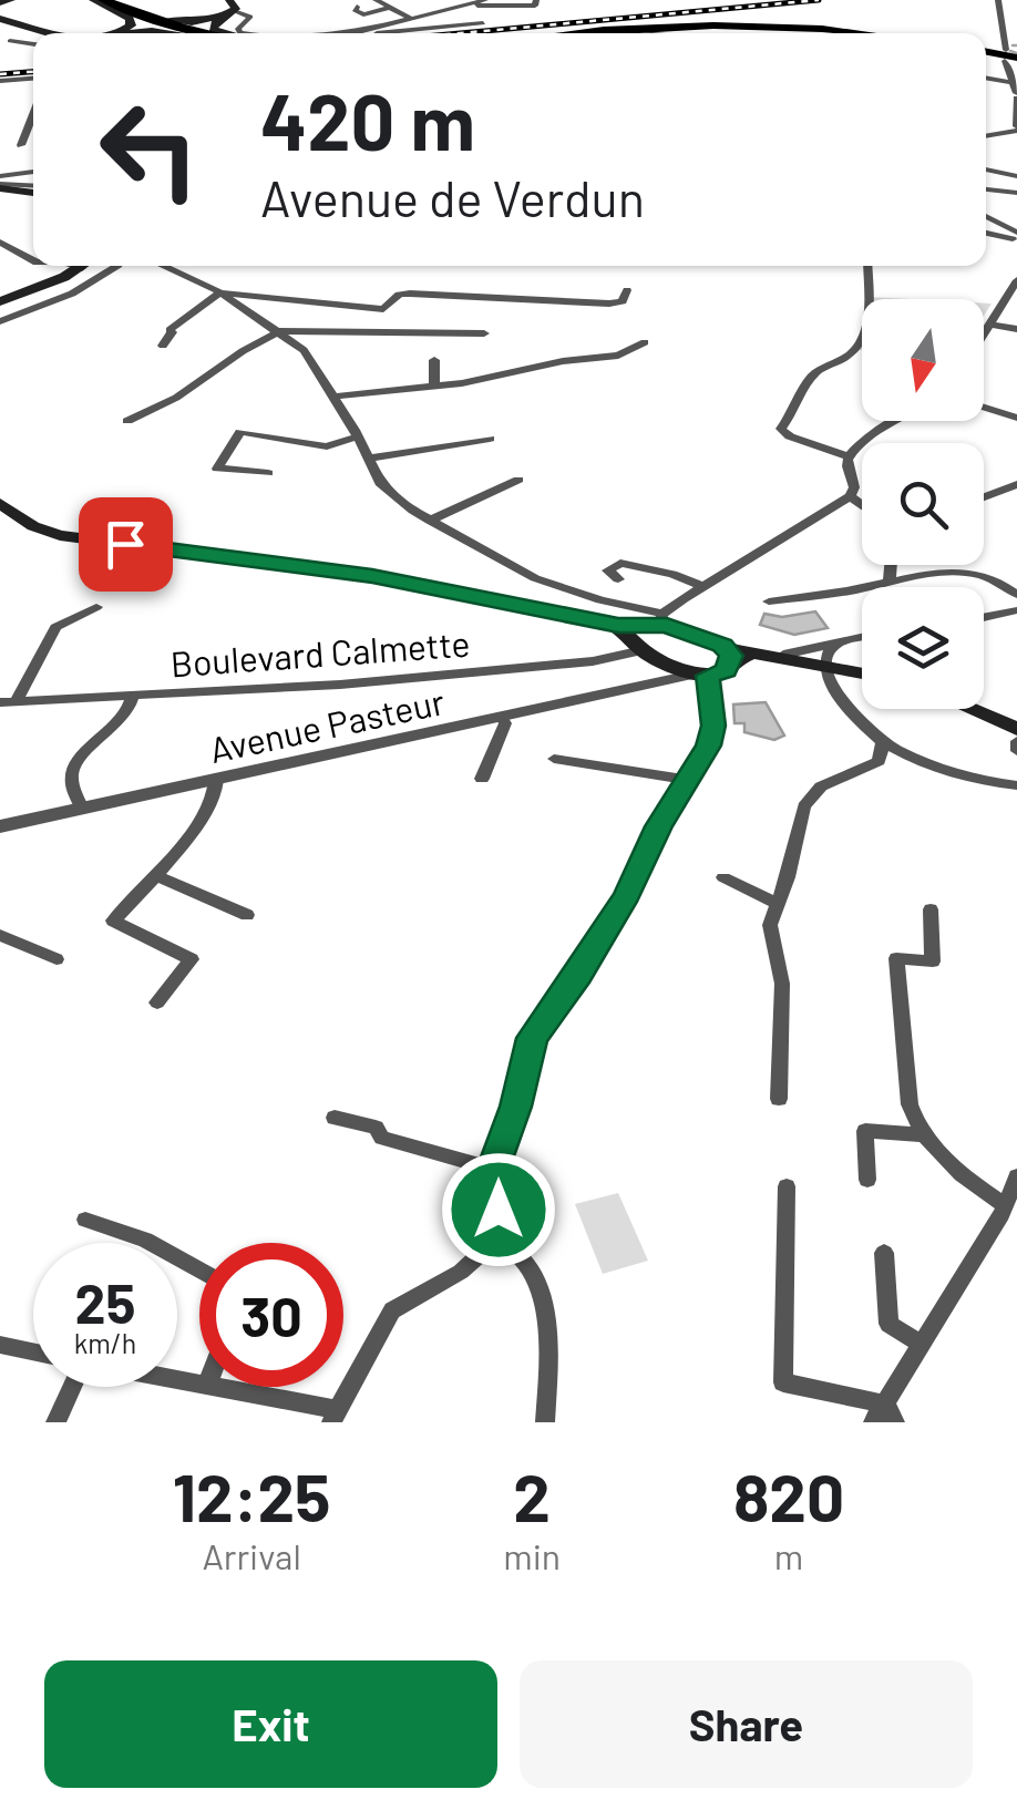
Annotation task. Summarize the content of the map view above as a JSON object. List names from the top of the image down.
{
  "streets": {
    "street": ["Boulevard Calmette", "Avenue Pasteur"]
  },
  "north": "bottom",
  "page": {
    "turn": ["420 m", "Avenue de Verdun"],
    "speed": "25 km/h",
    "limit": "30",
    "eta": [
      "12:25",
      "Arrival",
      "2",
      "min",
      "820",
      "m"
    ],
    "buttons": ["Exit", "Share"]
  }
}
